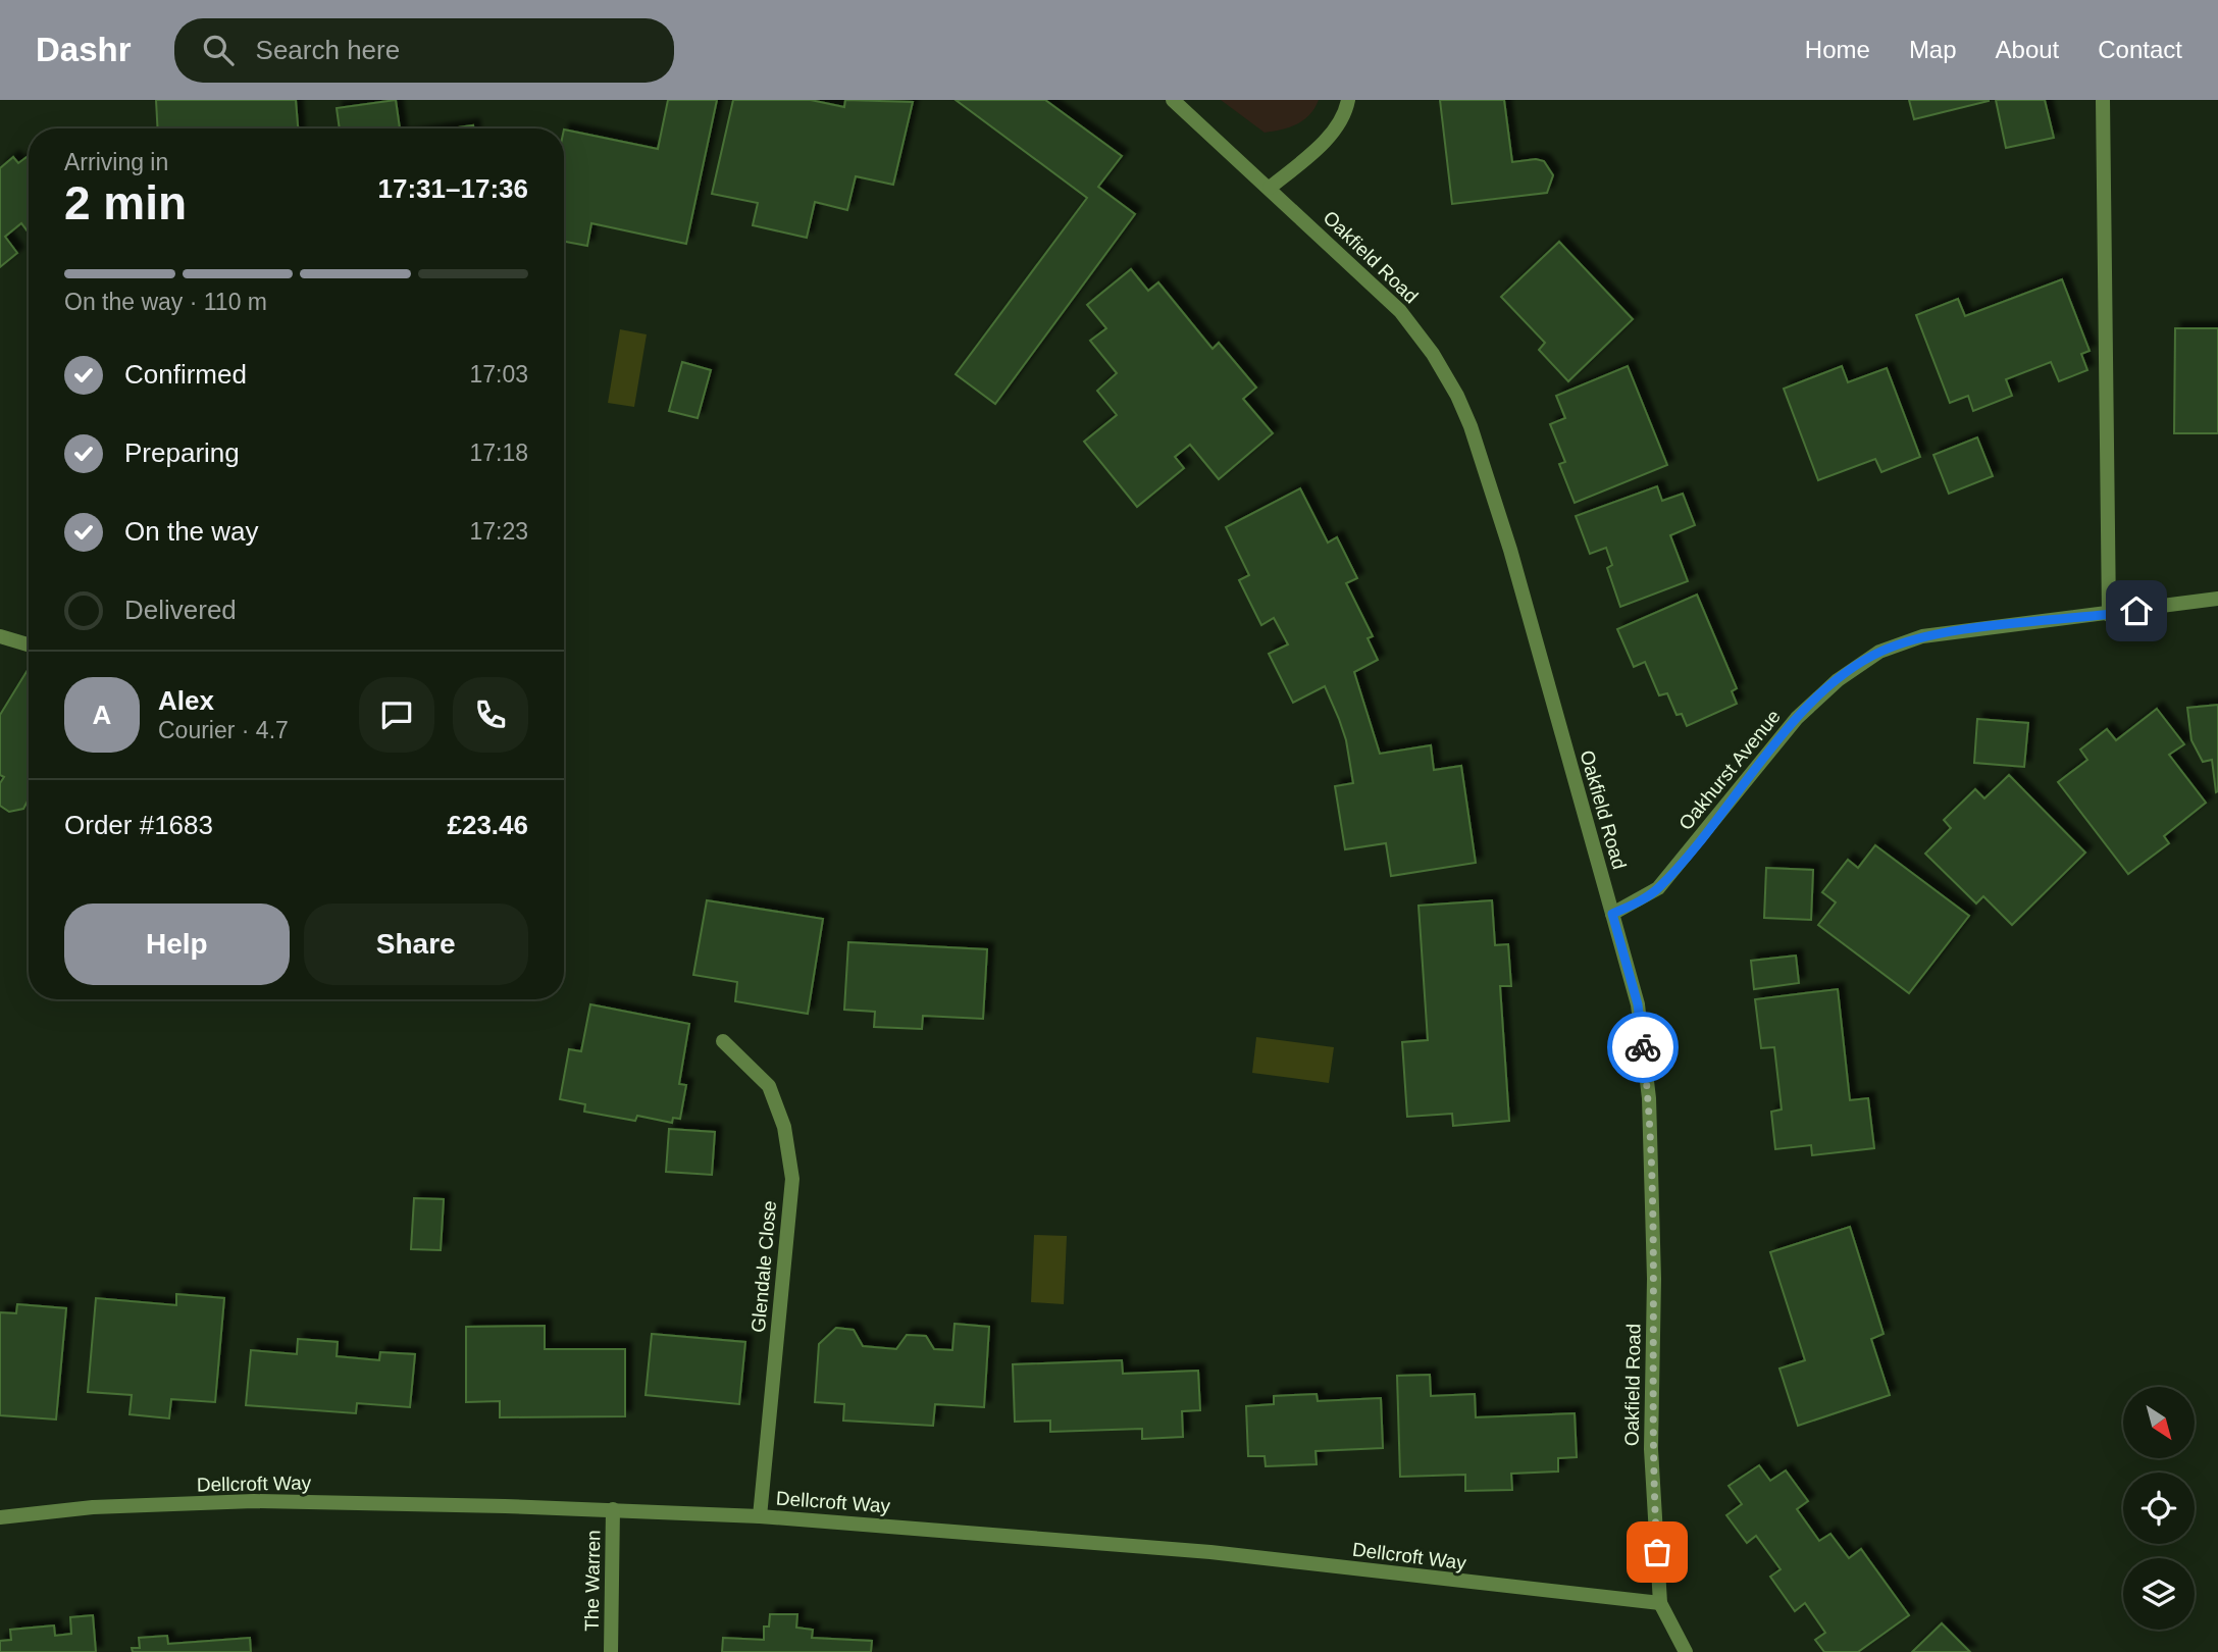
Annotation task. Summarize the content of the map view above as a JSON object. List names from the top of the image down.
{
  "streets": {
    "street": [
      "Oakfield Road",
      "Oakhurst Avenue",
      "Glendale Close",
      "Dellcroft Way",
      "The Warren"
    ]
  },
  "crossings": [
    ["Oakfield Road", "Oakhurst Avenue"],
    ["Oakfield Road", "Dellcroft Way"],
    ["Glendale Close", "Dellcroft Way"],
    ["Dellcroft Way", "The Warren"]
  ],
  "north": "bottom right",
  "page": {
    "header": "Dashr",
    "search": "Search here",
    "nav": [
      "Home",
      "Map",
      "About",
      "Contact"
    ],
    "heading": ["2 min", "Arriving in", "17:31–17:36"],
    "panel": [
      "Alex",
      "Courier · 4.7",
      "Order #1683",
      "£23.46"
    ],
    "bar": "On the way · 110 m",
    "list": [
      ["Confirmed", "17:03"],
      ["Preparing", "17:18"],
      ["On the way", "17:23"],
      "Delivered"
    ],
    "round": "A",
    "buttons": ["Help", "Share"]
  }
}
